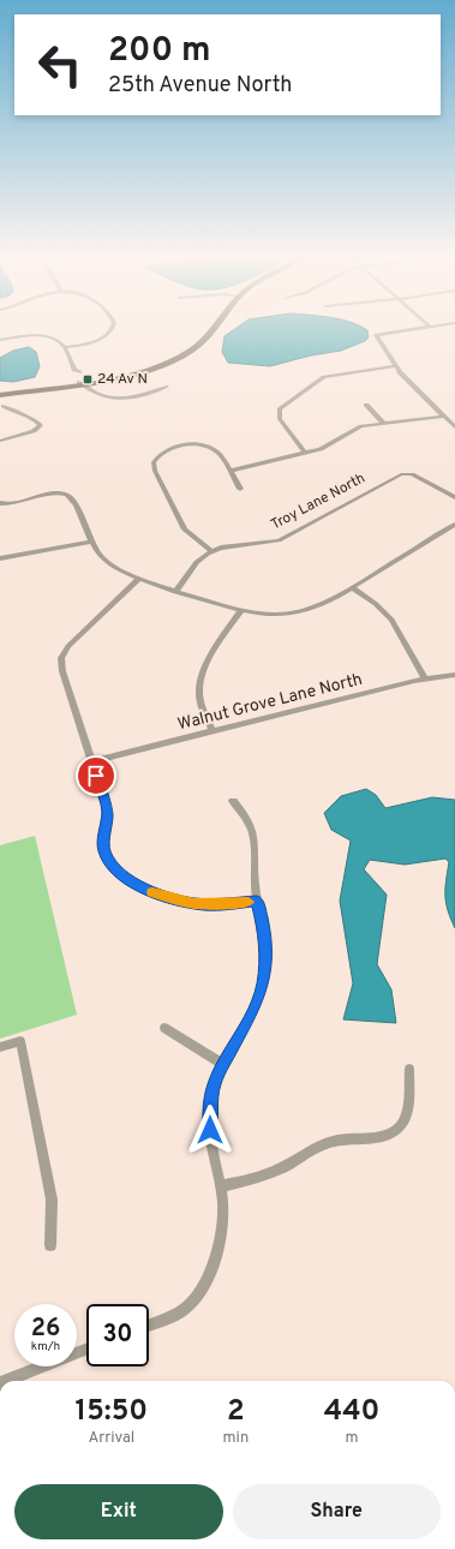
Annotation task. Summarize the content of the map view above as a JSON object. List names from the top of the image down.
{
  "streets": {
    "street": ["Troy Lane North", "Walnut Grove Lane North"]
  },
  "places": {
    "transit": ["24 Av N"]
  },
  "page": {
    "turn": ["200 m", "25th Avenue North"],
    "speed": "26 km/h",
    "limit": "30",
    "eta": [
      "15:50",
      "Arrival",
      "2",
      "min",
      "440",
      "m"
    ],
    "buttons": ["Exit", "Share"]
  }
}
